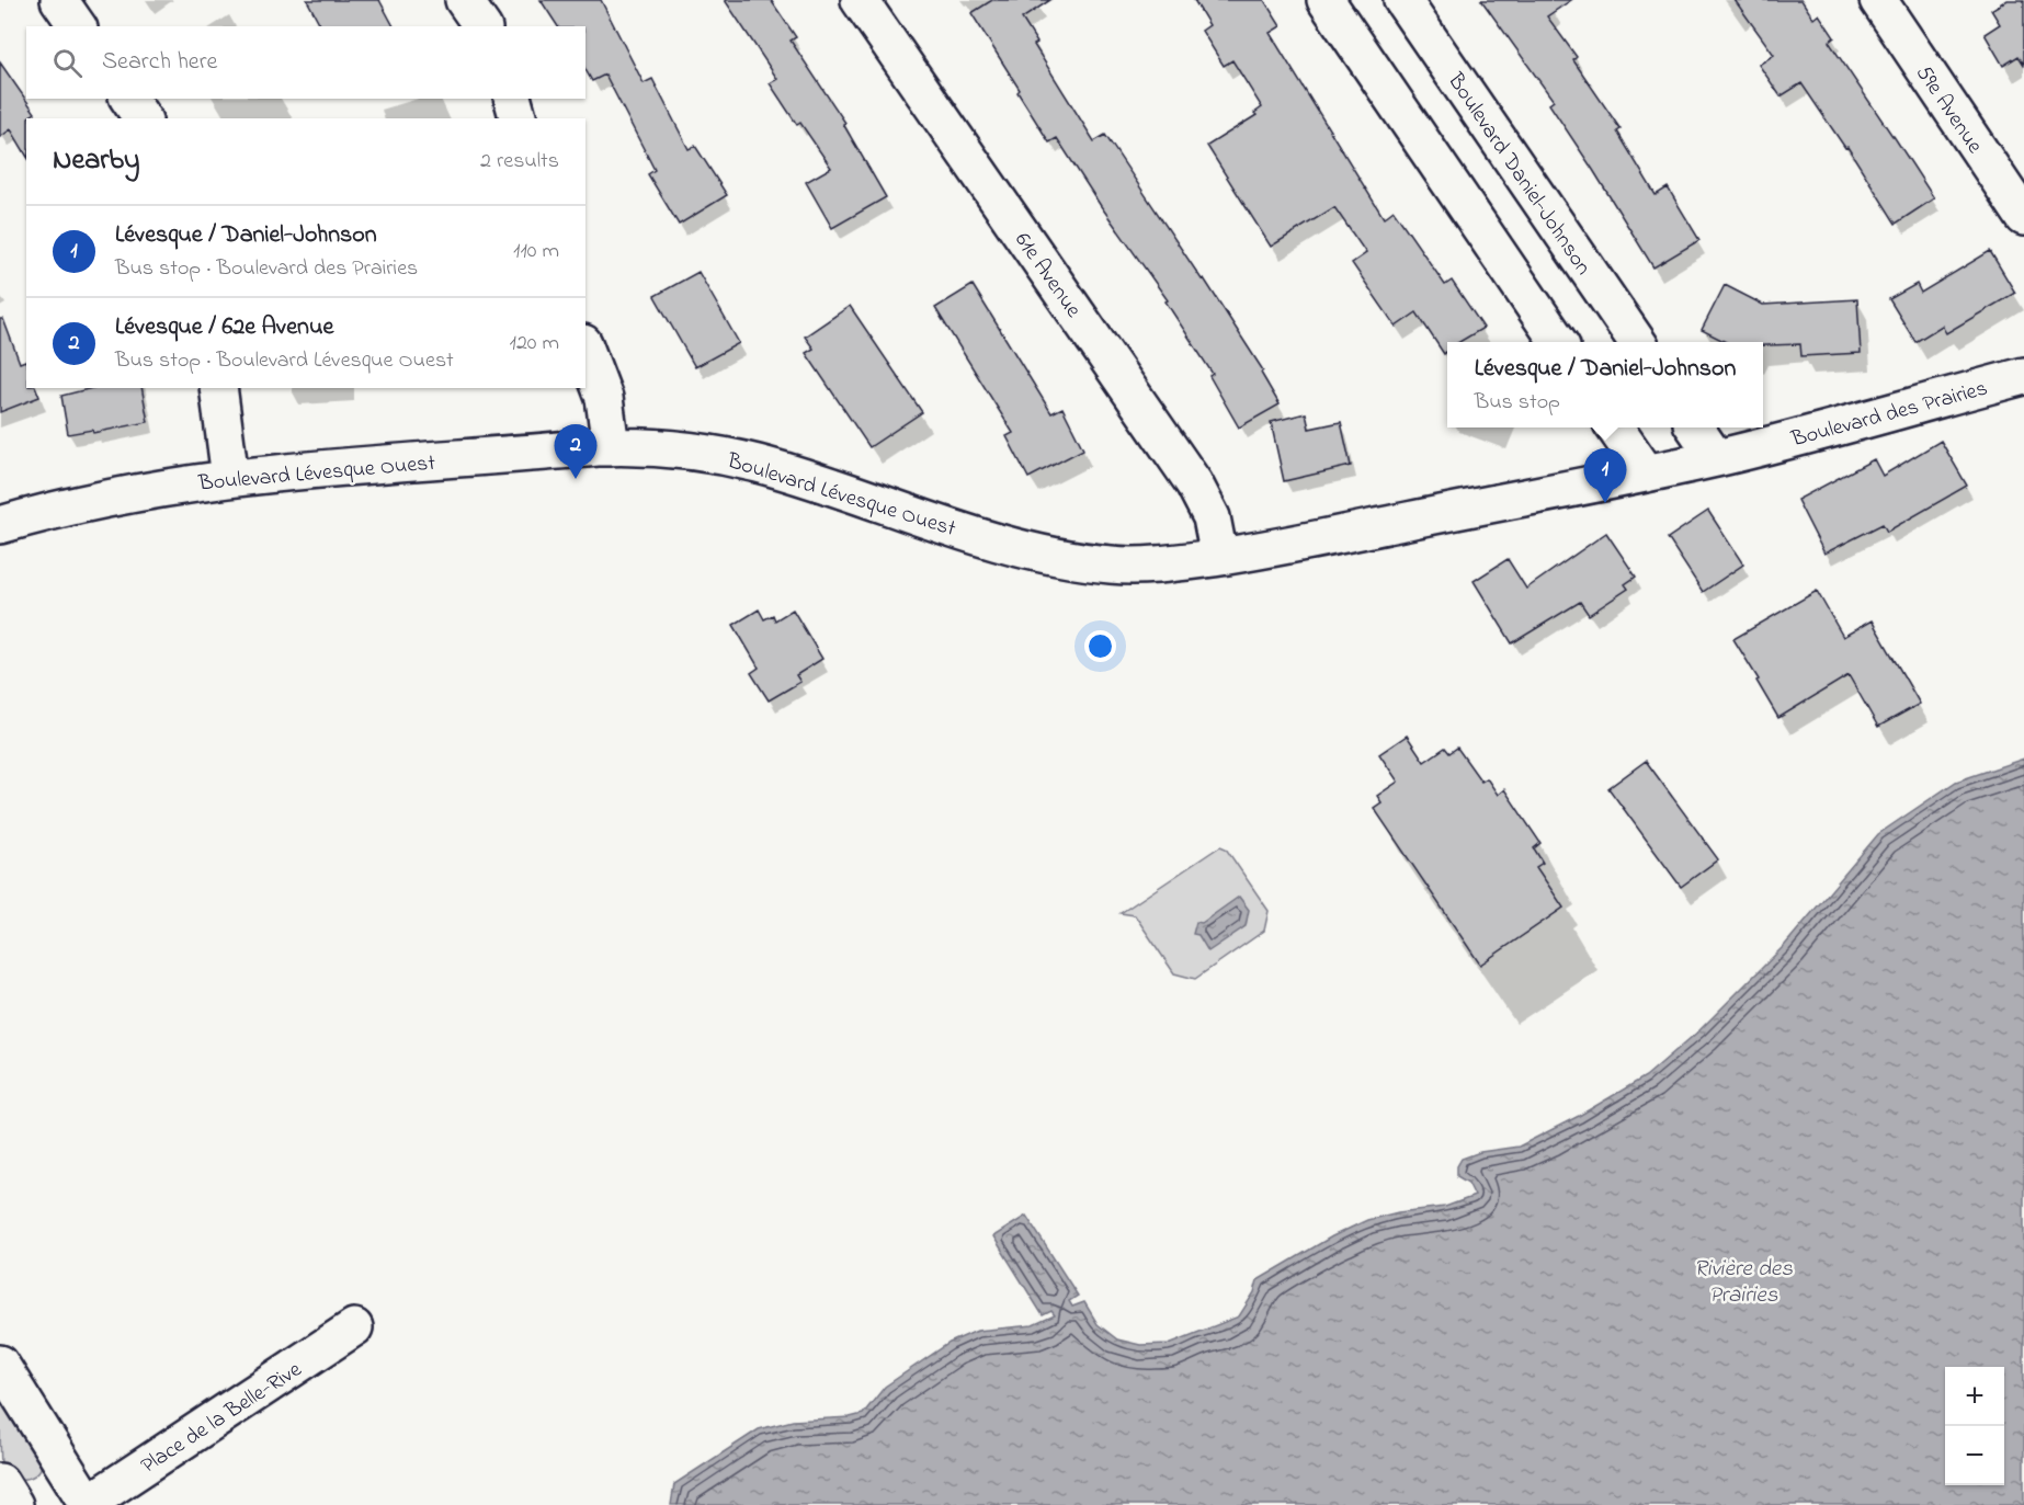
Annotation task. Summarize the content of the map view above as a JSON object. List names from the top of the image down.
{
  "streets": {
    "street": [
      "59e Avenue",
      "Boulevard Daniel-Johnson",
      "61e Avenue",
      "Boulevard des Prairies",
      "Boulevard Lévesque Ouest",
      "Place de la Belle-Rive"
    ]
  },
  "crossings": [
    ["61e Avenue", "Boulevard Lévesque Ouest"],
    ["Boulevard des Prairies", "Boulevard Lévesque Ouest"]
  ],
  "water": ["Rivière des Prairies"],
  "page": {
    "search": "Search here",
    "heading": ["Nearby", "2 results"],
    "list": [
      {
        "mark": "1",
        "name": "Lévesque / Daniel-Johnson",
        "note": "Bus stop · Boulevard des Prairies",
        "value": "110 m"
      },
      {
        "mark": "2",
        "name": "Lévesque / 62e Avenue",
        "note": "Bus stop · Boulevard Lévesque Ouest",
        "value": "120 m"
      }
    ],
    "popup": ["Lévesque / Daniel-Johnson", "Bus stop"],
    "pins": ["2", "1"],
    "map_buttons": ["+", "−"]
  }
}
